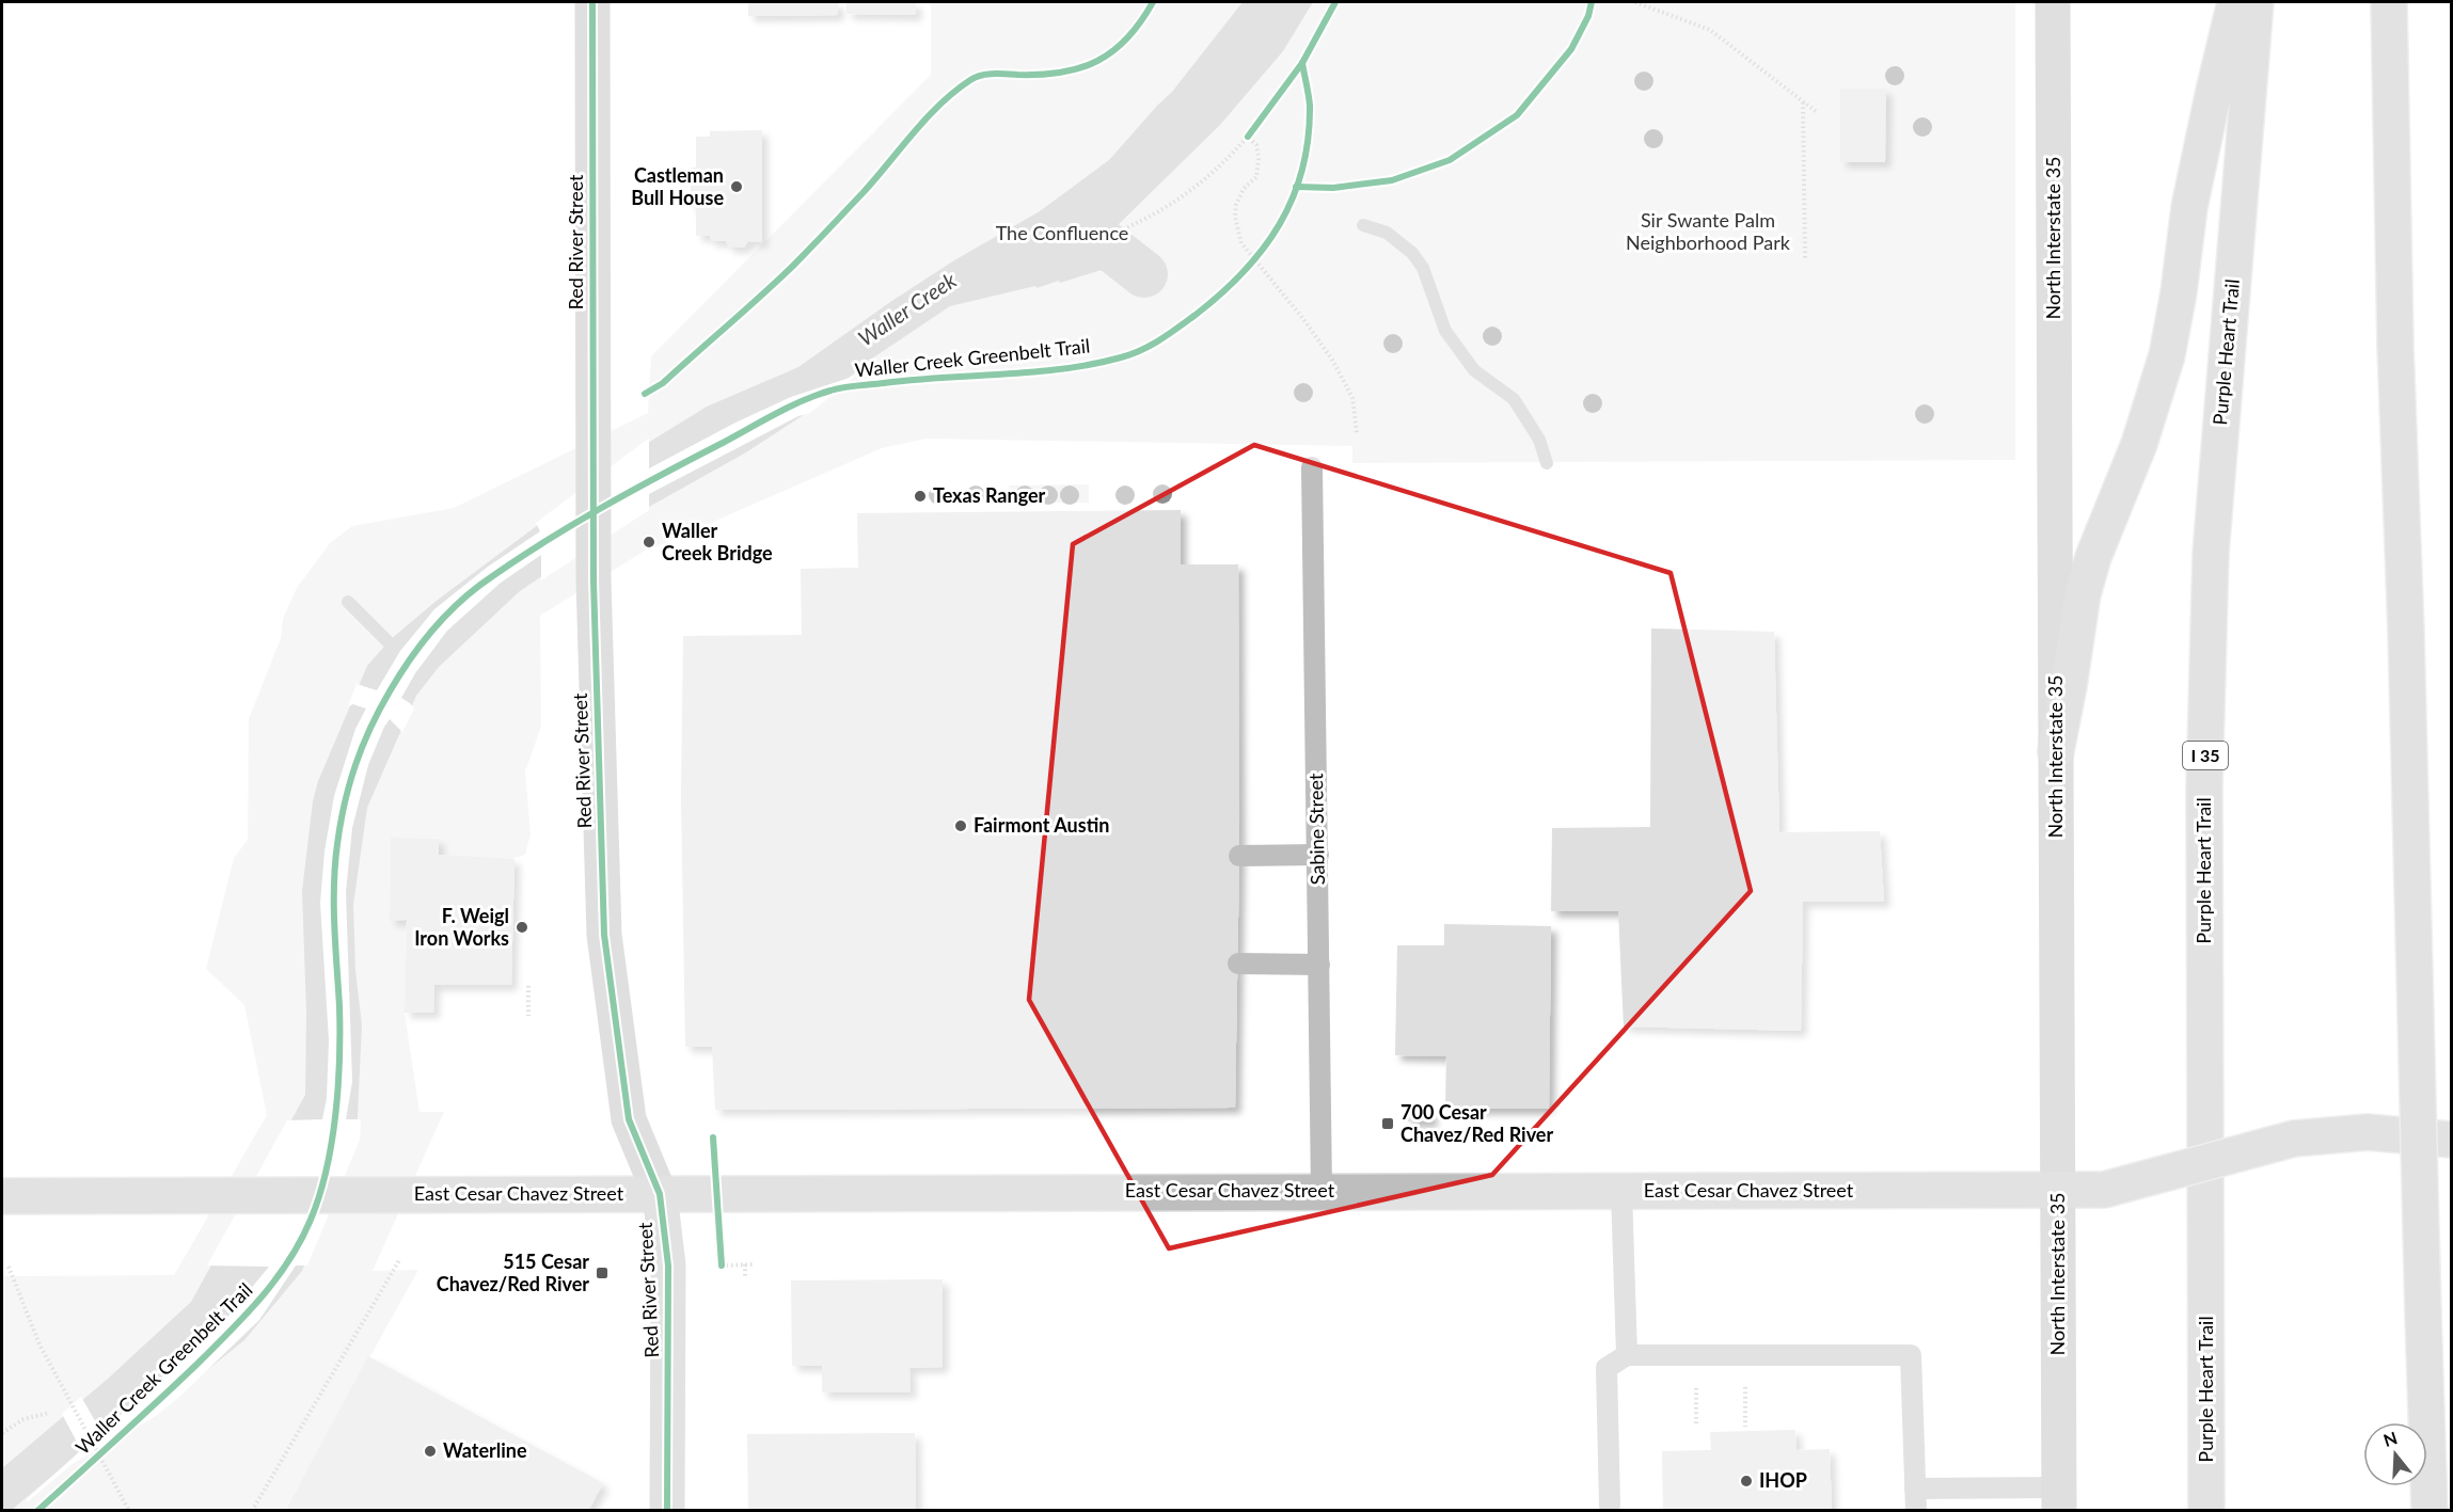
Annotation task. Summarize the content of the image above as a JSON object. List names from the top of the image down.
{
  "streets": {
    "main road": [
      "North Interstate 35",
      "Red River Street",
      "Purple Heart Trail",
      "I 35",
      "East Cesar Chavez Street"
    ],
    "lane": ["Sabine Street"],
    "cycle path": ["Waller Creek Greenbelt Trail"]
  },
  "crossings": [
    ["North Interstate 35", "East Cesar Chavez Street"],
    ["Red River Street", "East Cesar Chavez Street"],
    ["Sabine Street", "East Cesar Chavez Street"]
  ],
  "water": ["Waller Creek"],
  "parks": ["Sir Swante Palm Neighborhood Park", "The Confluence"],
  "places": {
    "other": [
      "Castleman Bull House",
      "Texas Ranger",
      "Waller Creek Bridge",
      "Fairmont Austin",
      "F. Weigl Iron Works",
      "Waterline",
      "IHOP"
    ],
    "transit": ["700 Cesar Chavez/Red River", "515 Cesar Chavez/Red River"]
  },
  "north": "top"
}
